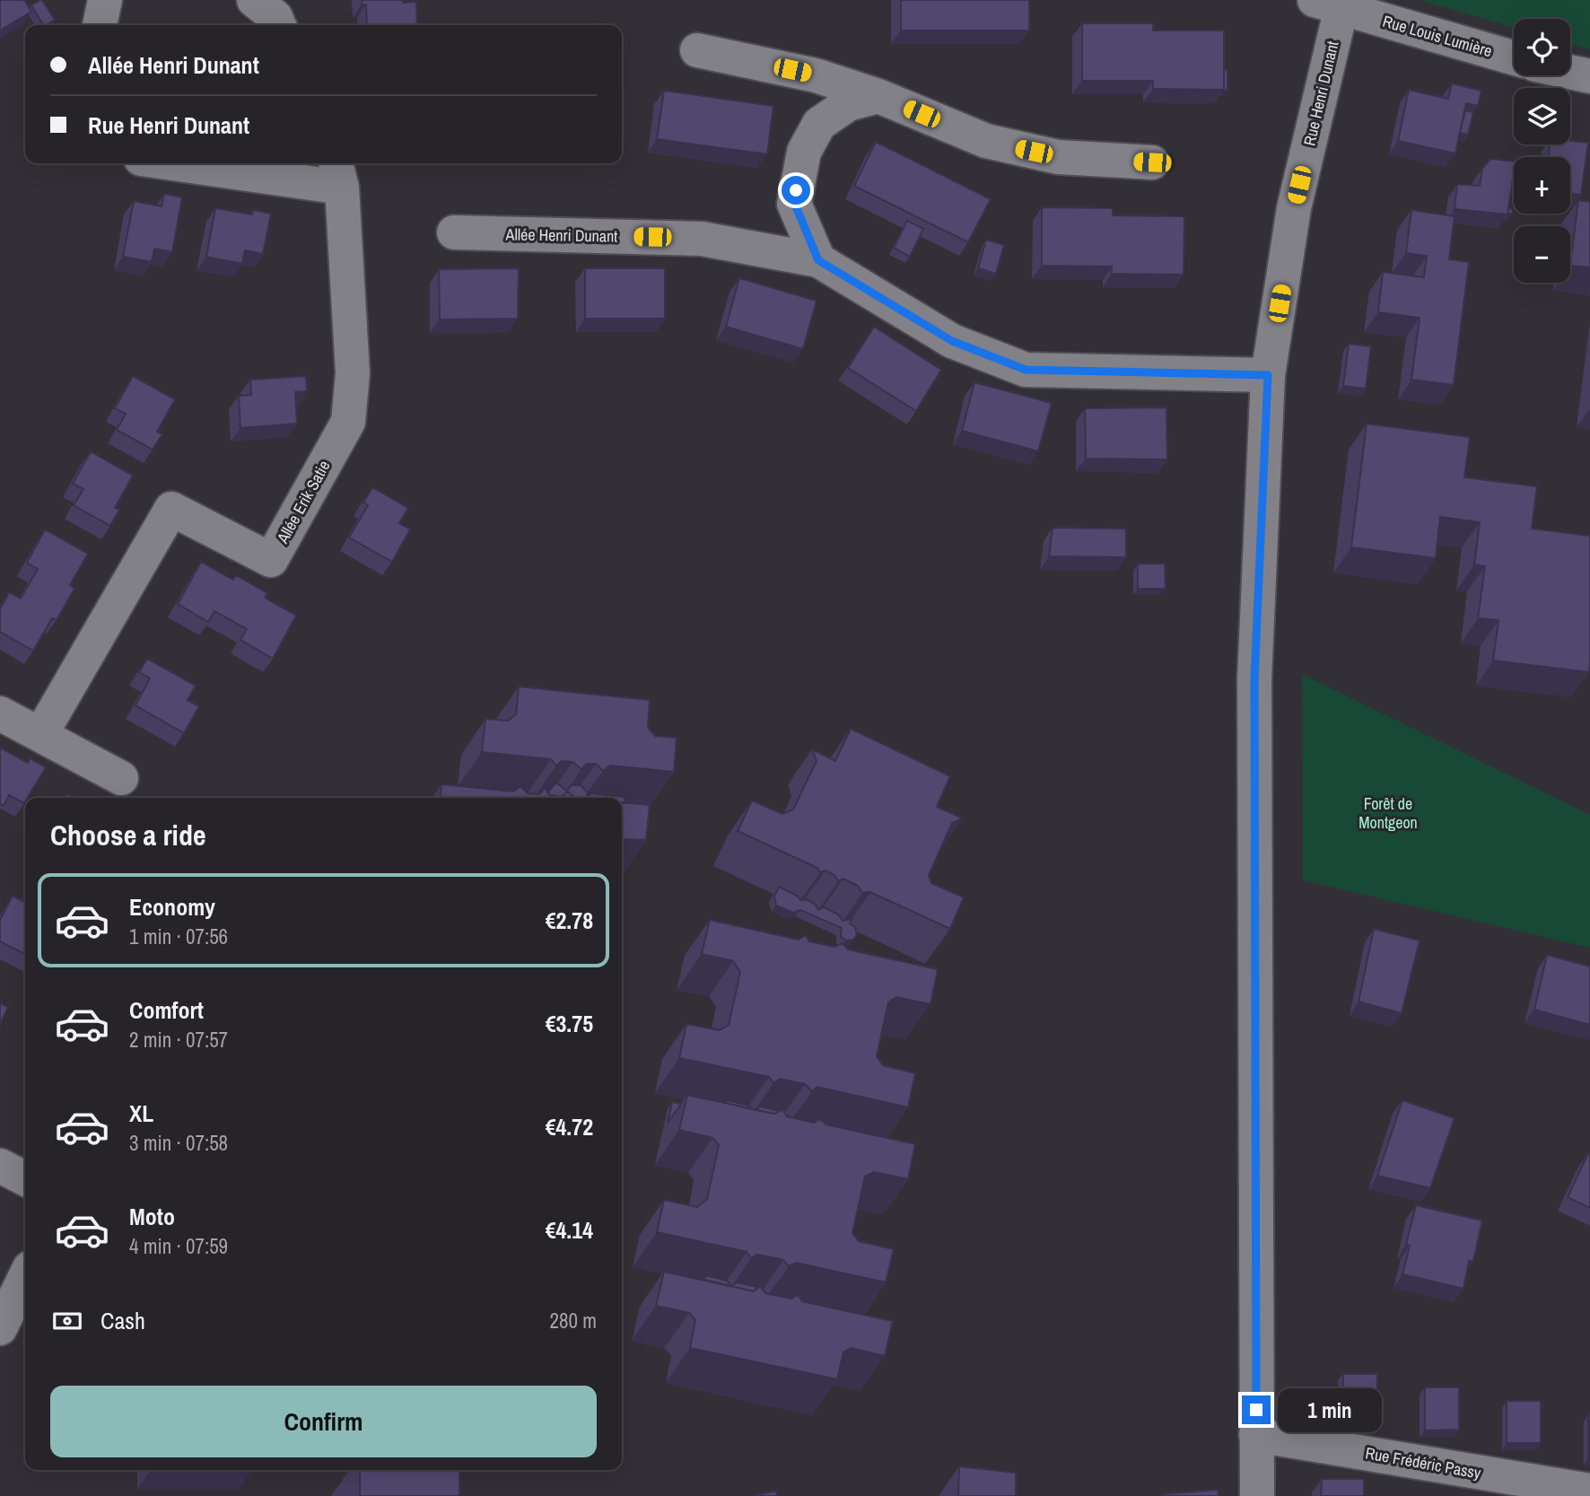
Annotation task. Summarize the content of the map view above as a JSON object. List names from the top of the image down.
{
  "streets": {
    "street": [
      "Rue Louis Lumière",
      "Rue Henri Dunant",
      "Allée Henri Dunant",
      "Allée Erik Satie",
      "Rue Frédéric Passy"
    ]
  },
  "crossings": [
    ["Rue Louis Lumière", "Rue Henri Dunant"],
    ["Rue Henri Dunant", "Allée Henri Dunant"],
    ["Rue Henri Dunant", "Rue Frédéric Passy"]
  ],
  "parks": ["Forêt de Montgeon"],
  "page": {
    "map_buttons": ["+", "−"],
    "banner": ["Allée Henri Dunant", "Rue Henri Dunant"],
    "heading": "Choose a ride",
    "list": [
      {
        "name": "Economy",
        "note": "1 min · 07:56",
        "value": "€2.78"
      },
      {
        "name": "Comfort",
        "note": "2 min · 07:57",
        "value": "€3.75"
      },
      {
        "name": "XL",
        "note": "3 min · 07:58",
        "value": "€4.72"
      },
      {
        "name": "Moto",
        "note": "4 min · 07:59",
        "value": "€4.14"
      }
    ],
    "pay": ["Cash", "280 m"],
    "buttons": "Confirm",
    "bubble": "1 min"
  }
}
